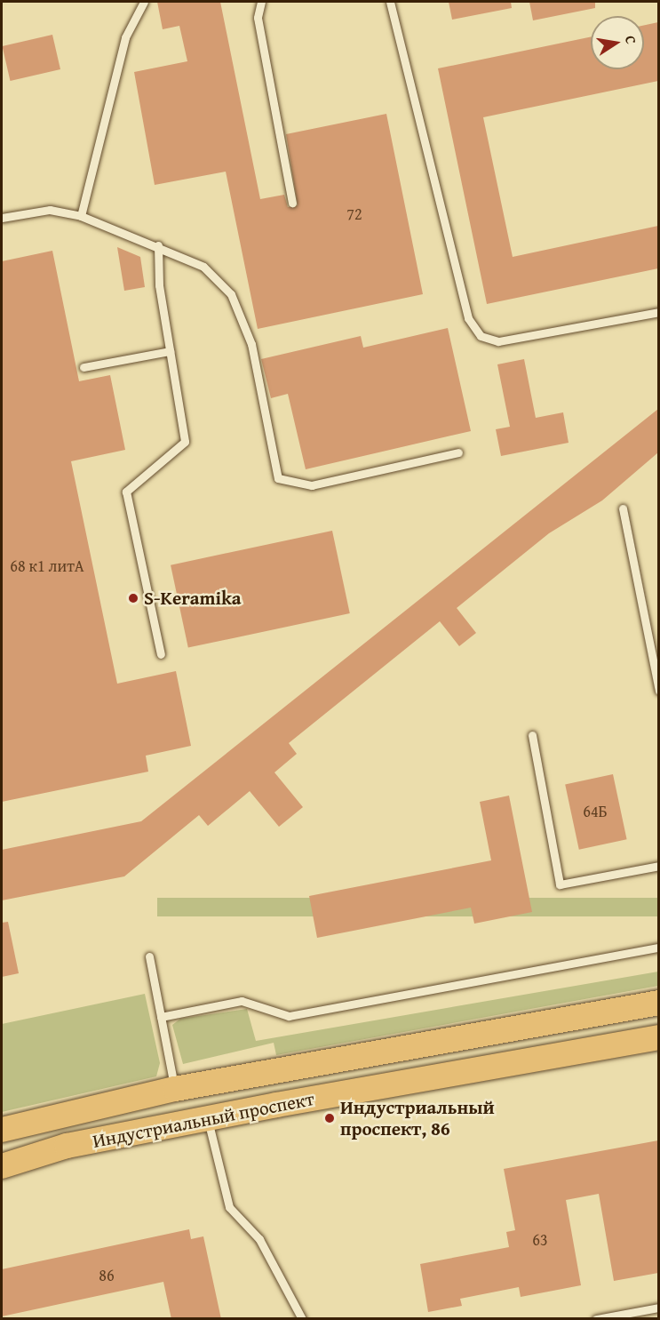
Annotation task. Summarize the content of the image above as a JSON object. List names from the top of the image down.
{
  "streets": {
    "main road": ["Индустриальный проспект"]
  },
  "places": ["S-Keramika", "Индустриальный проспект, 86"],
  "house_numbers": [
    "72",
    "68 к1 литА",
    "64Б",
    "63",
    "86"
  ],
  "north": "right"
}
